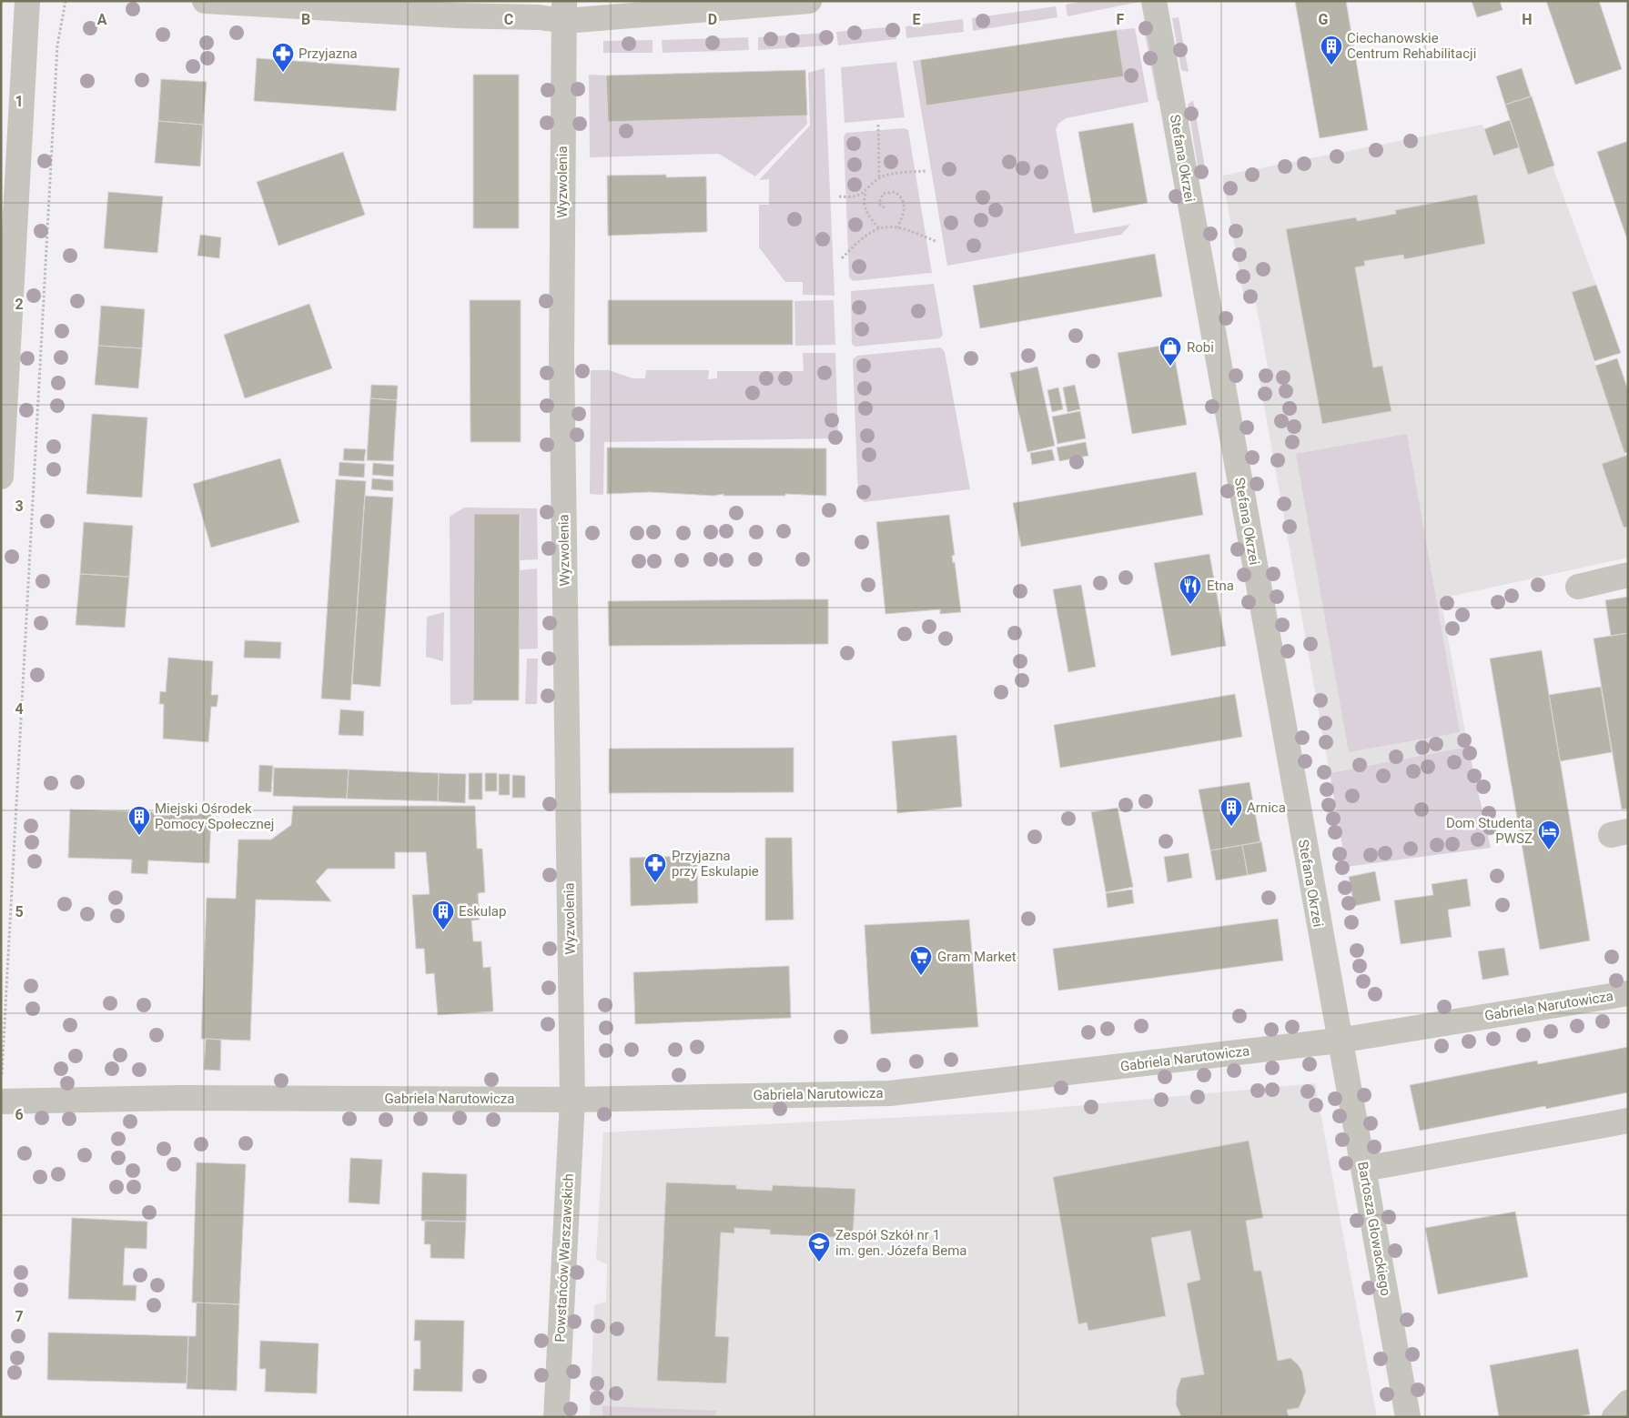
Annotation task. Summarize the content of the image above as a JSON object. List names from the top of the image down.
{
  "streets": {
    "street": [
      "Stefana Okrzei",
      "Wyzwolenia",
      "Gabriela Narutowicza",
      "Bartosza Głowackiego",
      "Powstańców Warszawskich"
    ]
  },
  "crossings": [
    ["Stefana Okrzei", "Gabriela Narutowicza"],
    ["Stefana Okrzei", "Bartosza Głowackiego"],
    ["Wyzwolenia", "Gabriela Narutowicza"],
    ["Wyzwolenia", "Powstańców Warszawskich"],
    ["Gabriela Narutowicza", "Bartosza Głowackiego"],
    ["Gabriela Narutowicza", "Powstańców Warszawskich"]
  ],
  "places": {
    "building": [
      "Ciechanowskie Centrum Rehabilitacji",
      "Arnica",
      "Miejski Ośrodek Pomocy Społecznej",
      "Eskulap"
    ],
    "pharmacy": ["Przyjazna", "Przyjazna przy Eskulapie"],
    "shop": ["Robi"],
    "restaurant": ["Etna"],
    "hotel": ["Dom Studenta PWSZ"],
    "supermarket": ["Gram Market"],
    "school or university": ["Zespół Szkół nr 1 im. gen. Józefa Bema"]
  },
  "grid": {
    "columns": [
      "A",
      "B",
      "C",
      "D",
      "E",
      "F",
      "G",
      "H"
    ],
    "rows": [
      "1",
      "2",
      "3",
      "4",
      "5",
      "6",
      "7"
    ]
  }
}
